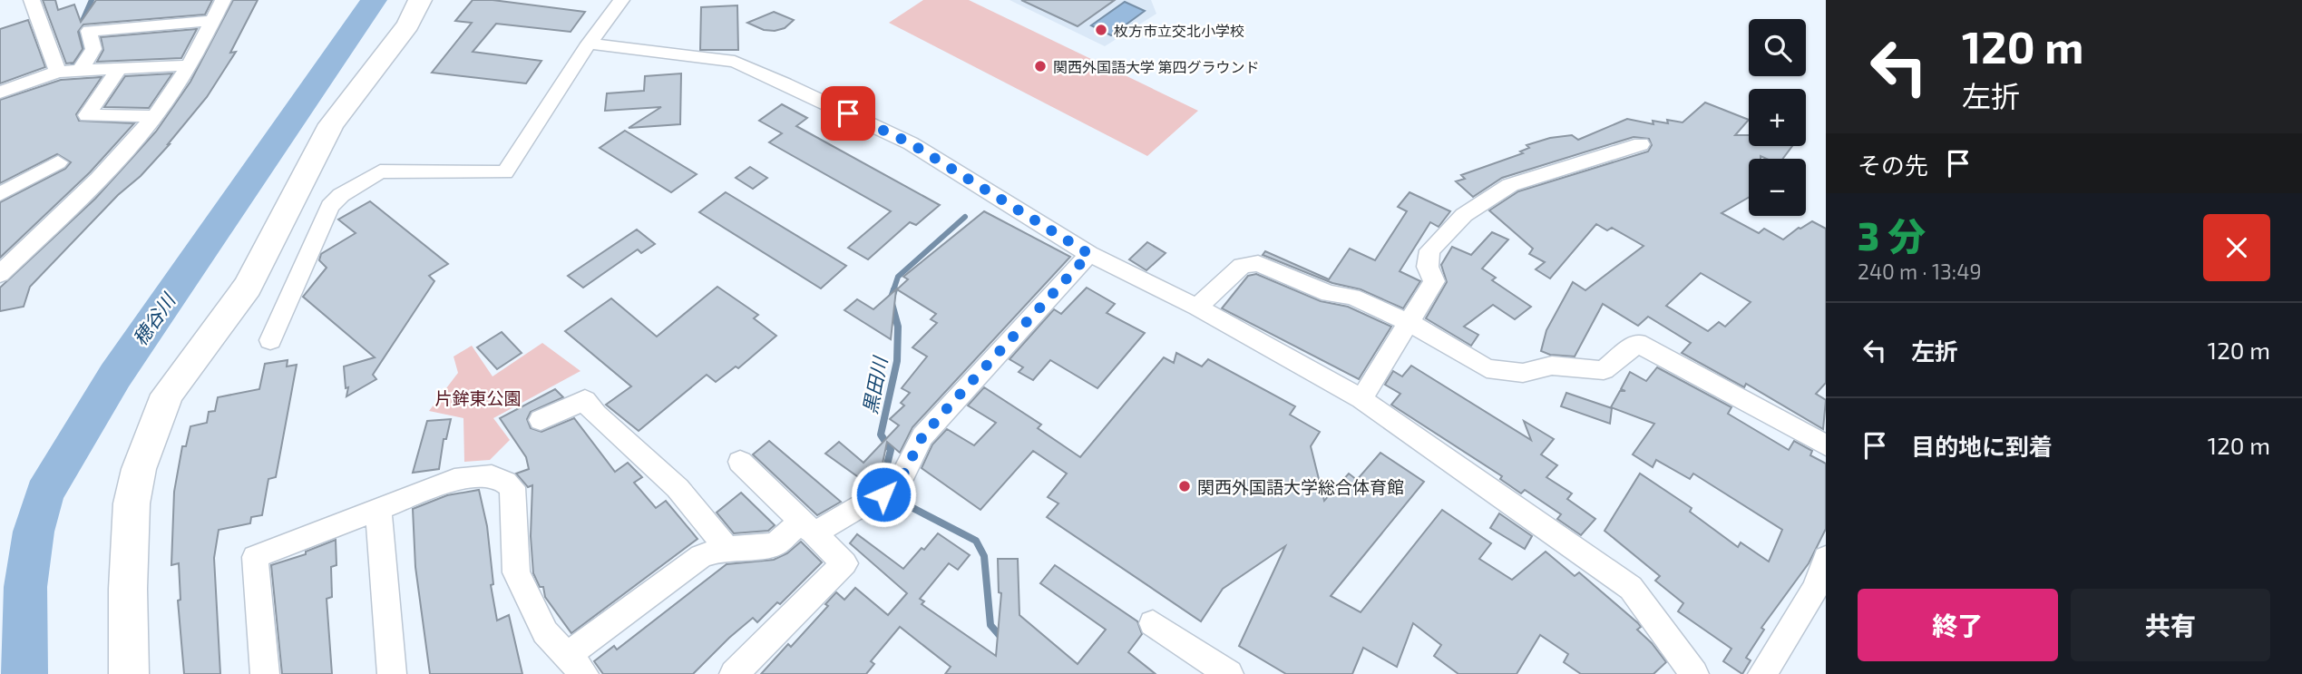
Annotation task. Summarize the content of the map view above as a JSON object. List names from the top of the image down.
{
  "water": ["穂谷川", "黒田川"],
  "parks": ["片鉾東公園"],
  "places": ["枚方市立交北小学校", "関西外国語大学 第四グラウンド", "関西外国語大学総合体育館"],
  "page": {
    "turn": ["120 m", "左折"],
    "map_buttons": ["+", "−"],
    "then": "その先",
    "heading": ["3 分", "240 m · 13:49"],
    "list": [
      {
        "name": "左折",
        "value": "120 m"
      },
      {
        "name": "目的地に到着",
        "value": "120 m"
      }
    ],
    "buttons": ["終了", "共有"]
  }
}
